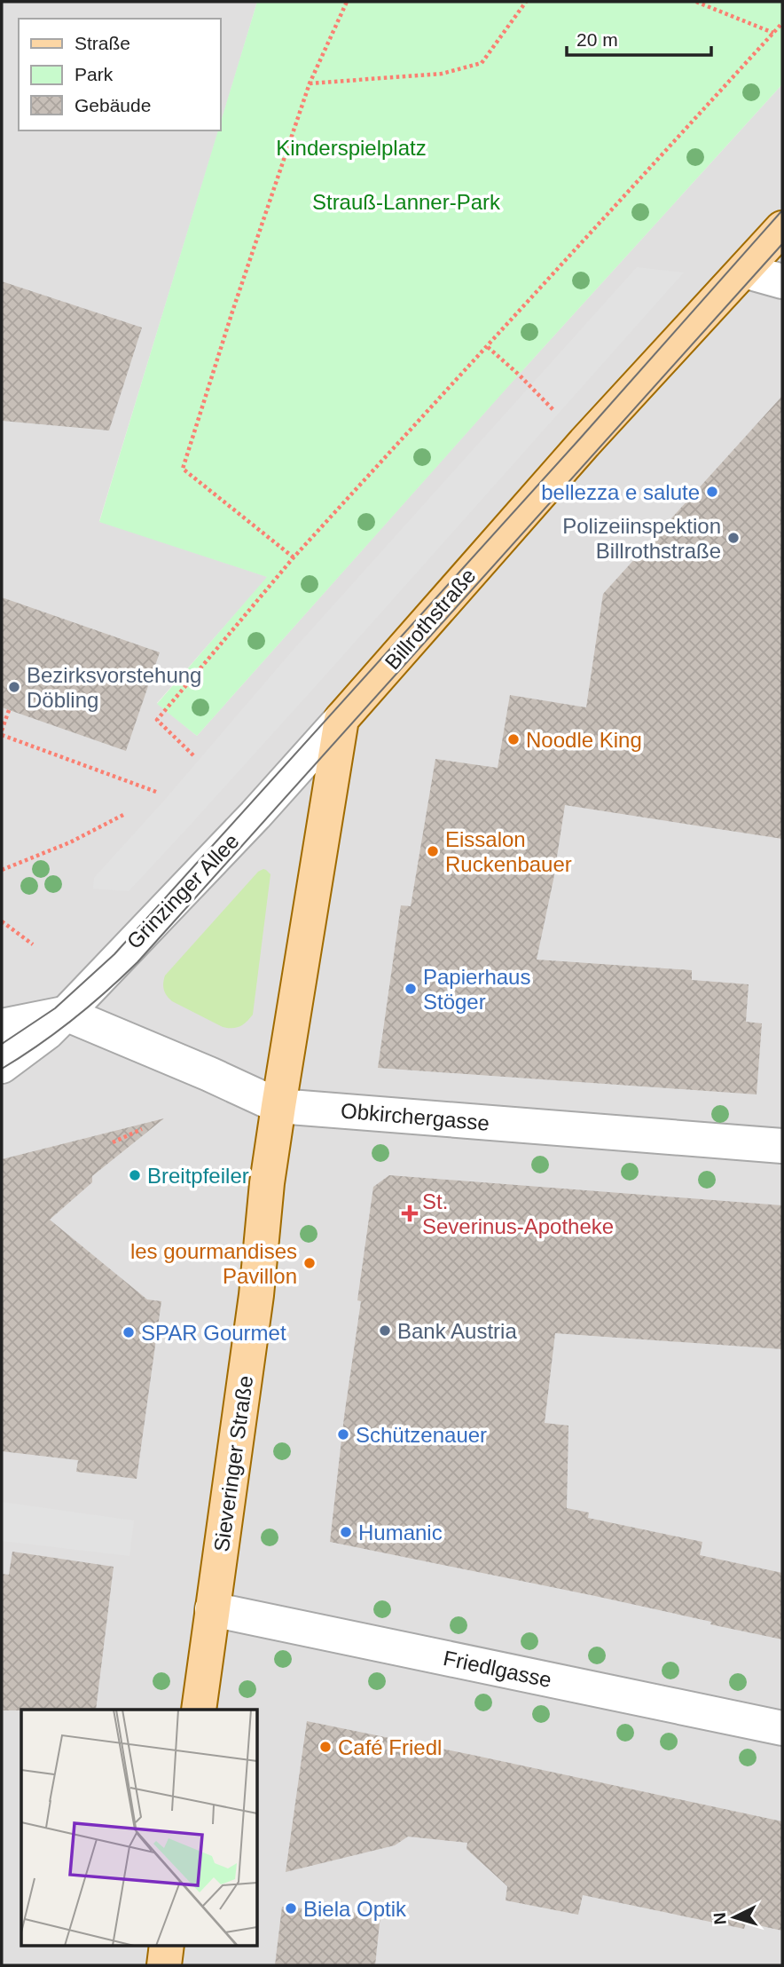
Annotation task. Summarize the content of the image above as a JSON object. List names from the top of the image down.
{
  "streets": {
    "main road": ["Billrothstraße", "Sieveringer Straße"],
    "street": ["Grinzinger Allee", "Obkirchergasse", "Friedlgasse"]
  },
  "crossings": [
    ["Billrothstraße", "Grinzinger Allee"],
    ["Grinzinger Allee", "Obkirchergasse"],
    ["Obkirchergasse", "Sieveringer Straße"],
    ["Sieveringer Straße", "Friedlgasse"]
  ],
  "parks": ["Kinderspielplatz", "Strauß-Lanner-Park"],
  "places": {
    "other": [
      "bellezza e salute",
      "Polizeiinspektion Billrothstraße",
      "Bezirksvorstehung Döbling",
      "Noodle King",
      "Eissalon Ruckenbauer",
      "Papierhaus Stöger",
      "Breitpfeiler",
      "les gourmandises Pavillon",
      "Bank Austria",
      "SPAR Gourmet",
      "Schützenauer",
      "Humanic",
      "Café Friedl",
      "Biela Optik"
    ],
    "health": ["St. Severinus-Apotheke"]
  },
  "legend": ["Straße", "Park", "Gebäude"],
  "scale_bar": "20 m",
  "north": "left"
}
